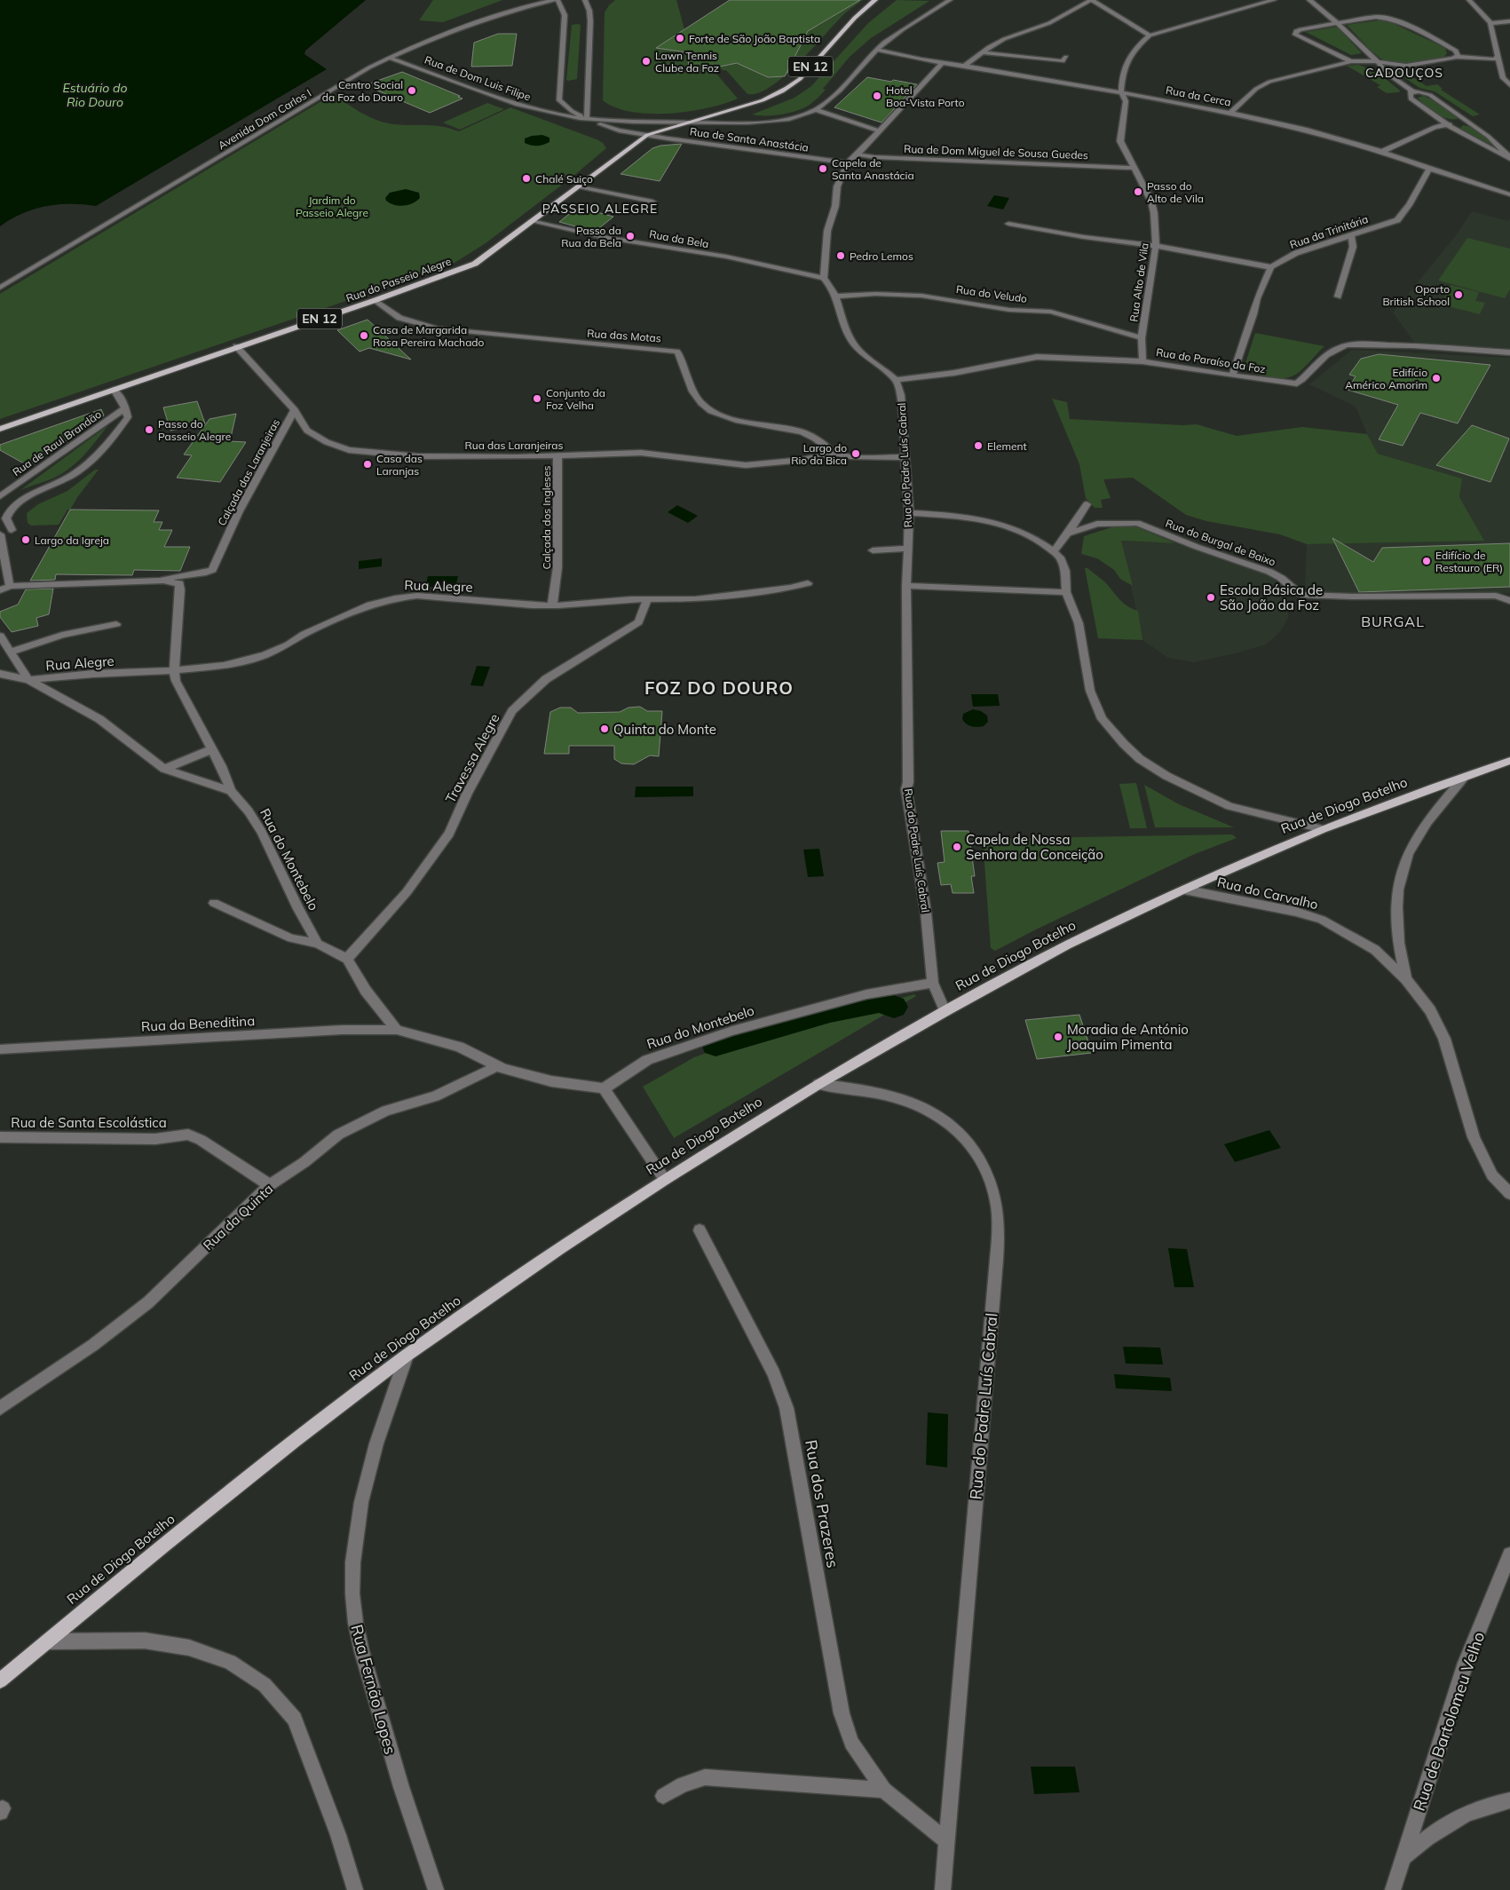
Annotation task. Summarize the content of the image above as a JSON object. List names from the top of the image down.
{
  "streets": {
    "main road": ["EN 12", "Rua do Passeio Alegre", "Rua de Diogo Botelho"],
    "street": [
      "Rua de Dom Luis Filipe",
      "Rua da Cerca",
      "Avenida Dom Carlos I",
      "Rua de Santa Anastácia",
      "Rua de Dom Miguel de Sousa Guedes",
      "Rua da Trinitária",
      "Rua da Bela",
      "Rua Alto de Vila",
      "Rua do Veludo",
      "Rua das Motas",
      "Rua do Paraíso da Foz",
      "Rua de Raul Brandão",
      "Rua das Laranjeiras",
      "Rua do Padre Luís Cabral",
      "Calçada das Laranjeiras",
      "Calçada dos Ingleses",
      "Rua do Burgal de Baixo",
      "Rua Alegre",
      "Travessa Alegre",
      "Rua do Montebelo",
      "Rua do Carvalho",
      "Rua da Beneditina",
      "Rua de Santa Escolástica",
      "Rua da Quinta",
      "Rua dos Prazeres",
      "Rua Fernão Lopes",
      "Rua de Bartolomeu Velho"
    ]
  },
  "crossings": [
    ["EN 12", "Rua de Santa Anastácia"],
    ["EN 12", "Rua do Passeio Alegre"],
    ["Rua de Dom Luis Filipe", "Avenida Dom Carlos I"],
    ["Rua de Dom Luis Filipe", "Rua de Santa Anastácia"],
    ["Rua da Cerca", "Rua da Trinitária"],
    ["Rua da Cerca", "Rua Alto de Vila"],
    ["Rua de Santa Anastácia", "Rua do Passeio Alegre"],
    ["Rua de Dom Miguel de Sousa Guedes", "Rua Alto de Vila"],
    ["Rua da Bela", "Rua do Passeio Alegre"],
    ["Rua do Passeio Alegre", "Rua das Motas"],
    ["Rua do Passeio Alegre", "Rua das Laranjeiras"],
    ["Rua Alto de Vila", "Rua do Veludo"],
    ["Rua Alto de Vila", "Rua do Paraíso da Foz"],
    ["Rua das Motas", "Rua das Laranjeiras"],
    ["Rua do Paraíso da Foz", "Rua do Padre Luís Cabral"],
    ["Rua das Laranjeiras", "Calçada das Laranjeiras"],
    ["Rua das Laranjeiras", "Calçada dos Ingleses"],
    ["Rua do Padre Luís Cabral", "Rua de Diogo Botelho"],
    ["Rua do Padre Luís Cabral", "Rua do Montebelo"],
    ["Calçada dos Ingleses", "Rua Alegre"],
    ["Rua Alegre", "Travessa Alegre"],
    ["Rua Alegre", "Rua do Montebelo"],
    ["Rua de Diogo Botelho", "Rua do Carvalho"],
    ["Rua de Diogo Botelho", "Rua Fernão Lopes"],
    ["Rua de Santa Escolástica", "Rua da Quinta"]
  ],
  "districts": [
    "CADOUÇOS",
    "PASSEIO ALEGRE",
    "BURGAL",
    "FOZ DO DOURO"
  ],
  "water": ["Estuário do Rio Douro"],
  "parks": ["Jardim do Passeio Alegre"],
  "places": [
    "Forte de São João Baptista",
    "Lawn Tennis Clube da Foz",
    "Centro Social da Foz do Douro",
    "Hotel Boa-Vista Porto",
    "Capela de Santa Anastácia",
    "Chalé Suiço",
    "Passo do Alto de Vila",
    "Passo da Rua da Bela",
    "Pedro Lemos",
    "Oporto British School",
    "Casa de Margarida Rosa Pereira Machado",
    "Edifício Américo Amorim",
    "Conjunto da Foz Velha",
    "Passo do Passeio Alegre",
    "Element",
    "Largo do Rio da Bica",
    "Casa das Laranjas",
    "Largo da Igreja",
    "Edifício de Restauro (ER)",
    "Escola Básica de São João da Foz",
    "Quinta do Monte",
    "Capela de Nossa Senhora da Conceição",
    "Moradia de António Joaquim Pimenta"
  ]
}
